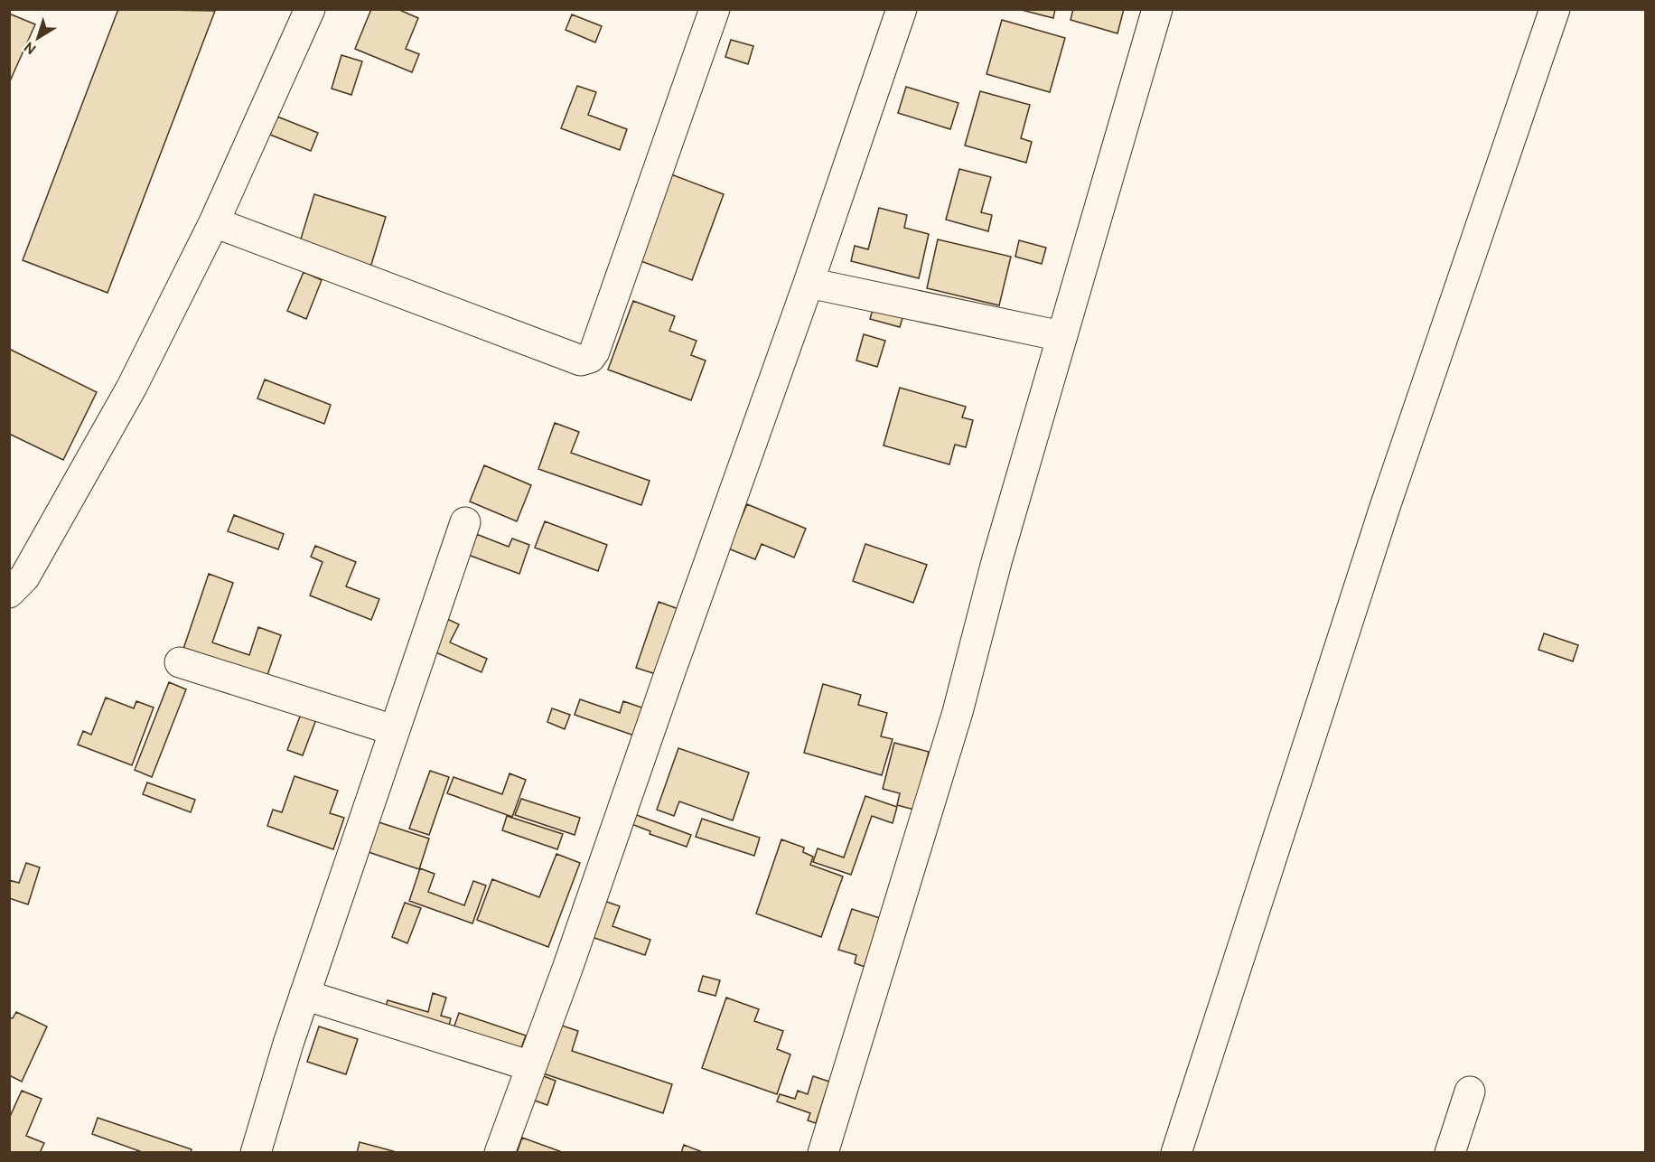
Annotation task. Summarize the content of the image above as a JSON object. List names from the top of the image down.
{
  "north": "bottom left"
}
